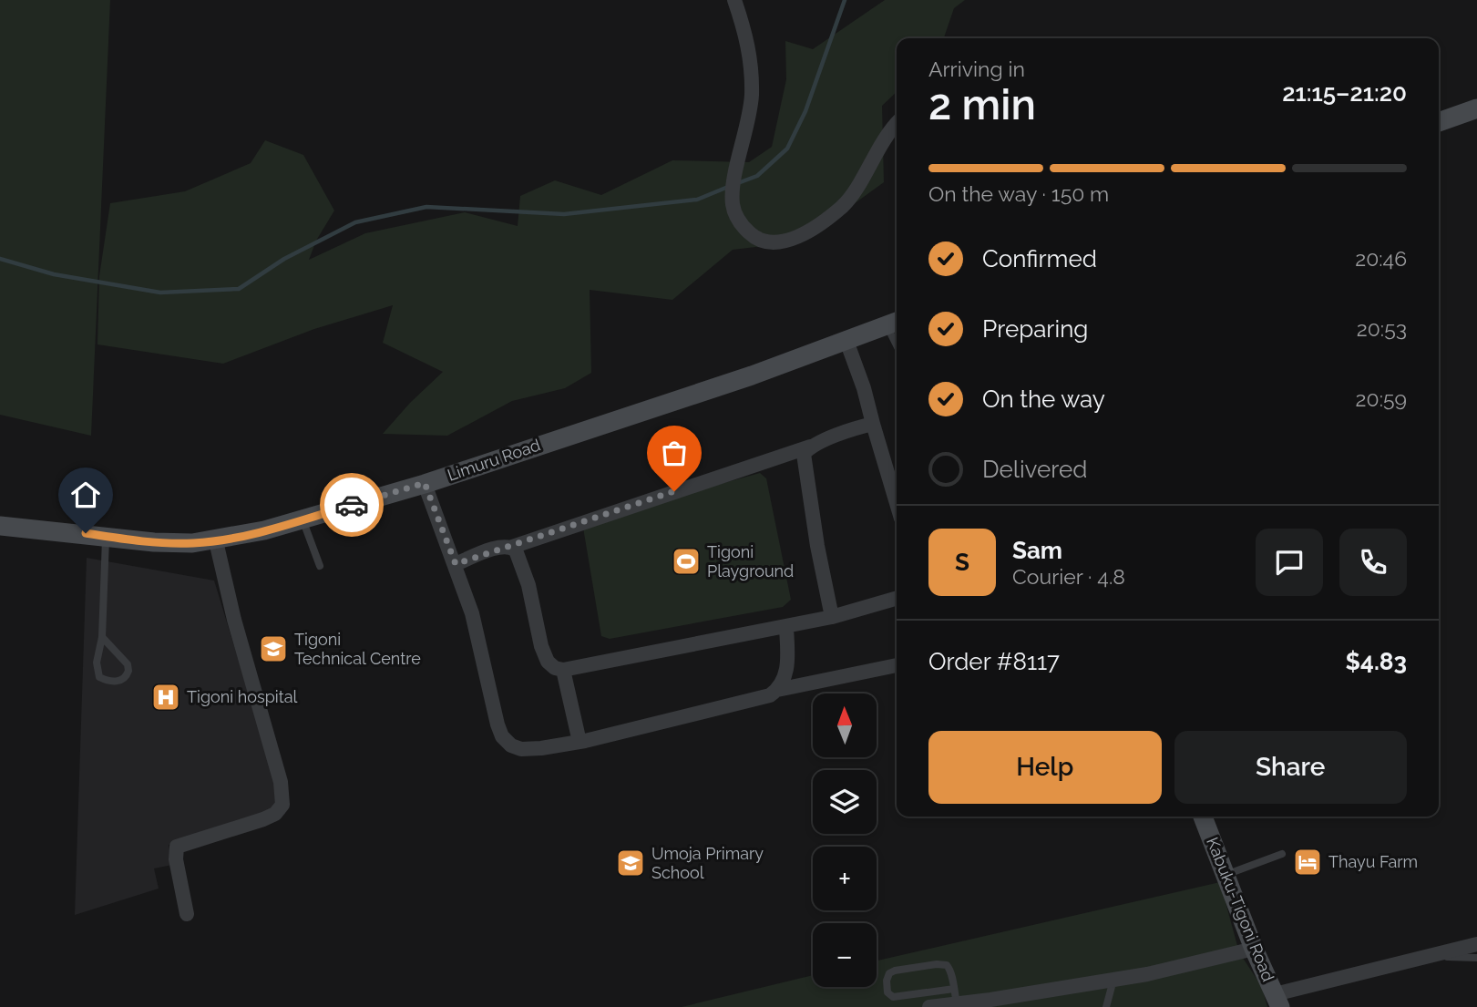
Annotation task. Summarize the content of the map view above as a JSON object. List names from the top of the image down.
{
  "streets": {
    "main road": ["Limuru Road", "Kabuku-Tigoni Road"]
  },
  "places": {
    "sports": ["Tigoni Playground"],
    "school or university": ["Tigoni Technical Centre", "Umoja Primary School"],
    "hospital": ["Tigoni hospital"],
    "hotel": ["Thayu Farm"]
  },
  "north": "top",
  "page": {
    "heading": ["2 min", "Arriving in", "21:15–21:20"],
    "panel": [
      "Sam",
      "Courier · 4.8",
      "Order #8117",
      "$4.83"
    ],
    "bar": "On the way · 150 m",
    "list": [
      ["Confirmed", "20:46"],
      ["Preparing", "20:53"],
      ["On the way", "20:59"],
      "Delivered"
    ],
    "round": "S",
    "map_buttons": ["+", "−"],
    "buttons": ["Help", "Share"]
  }
}
